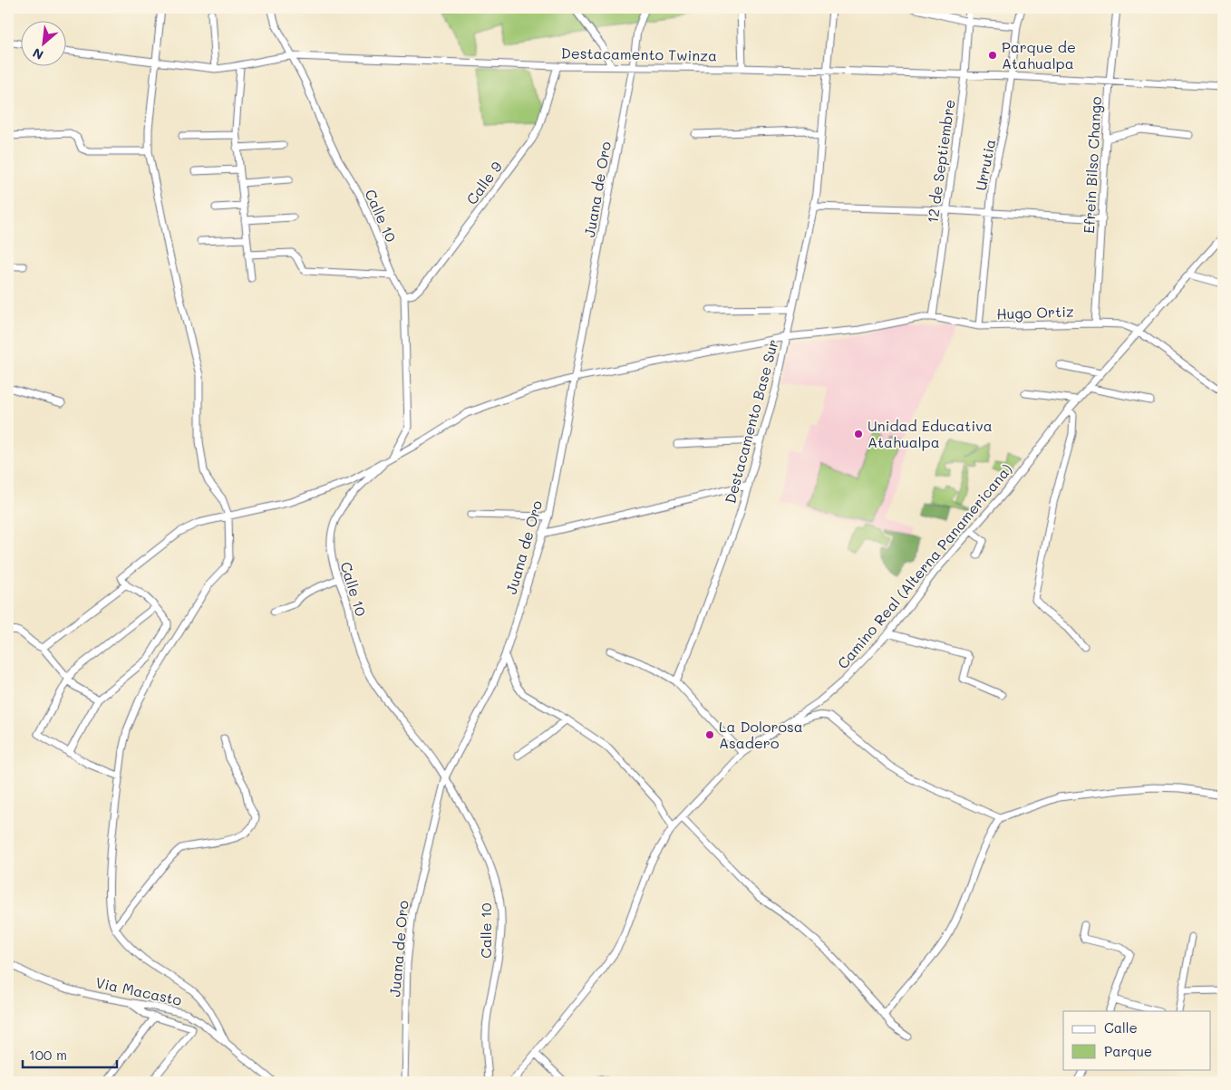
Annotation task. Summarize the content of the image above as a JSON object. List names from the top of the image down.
{
  "streets": {
    "street": [
      "Destacamento Twinza",
      "12 de Septiembre",
      "Urrutia",
      "Efrein Bilso Chango",
      "Calle 9",
      "Juana de Oro",
      "Calle 10",
      "Hugo Ortiz",
      "Destacamento Base Sur",
      "Camino Real (Alterna Panamericana)",
      "Via Macasto"
    ]
  },
  "crossings": [
    ["Destacamento Twinza", "12 de Septiembre"],
    ["Destacamento Twinza", "Urrutia"],
    ["Destacamento Twinza", "Efrein Bilso Chango"],
    ["Destacamento Twinza", "Calle 9"],
    ["Destacamento Twinza", "Juana de Oro"],
    ["Destacamento Twinza", "Calle 10"],
    ["Destacamento Twinza", "Destacamento Base Sur"],
    ["12 de Septiembre", "Hugo Ortiz"],
    ["Urrutia", "Hugo Ortiz"],
    ["Efrein Bilso Chango", "Hugo Ortiz"],
    ["Calle 9", "Calle 10"],
    ["Juana de Oro", "Calle 10"],
    ["Juana de Oro", "Hugo Ortiz"],
    ["Calle 10", "Hugo Ortiz"],
    ["Hugo Ortiz", "Destacamento Base Sur"],
    ["Hugo Ortiz", "Camino Real (Alterna Panamericana)"]
  ],
  "places": ["Parque de Atahualpa", "Unidad Educativa Atahualpa", "La Dolorosa Asadero"],
  "legend": ["Calle", "Parque"],
  "scale_bar": "100 m",
  "north": "bottom left"
}
